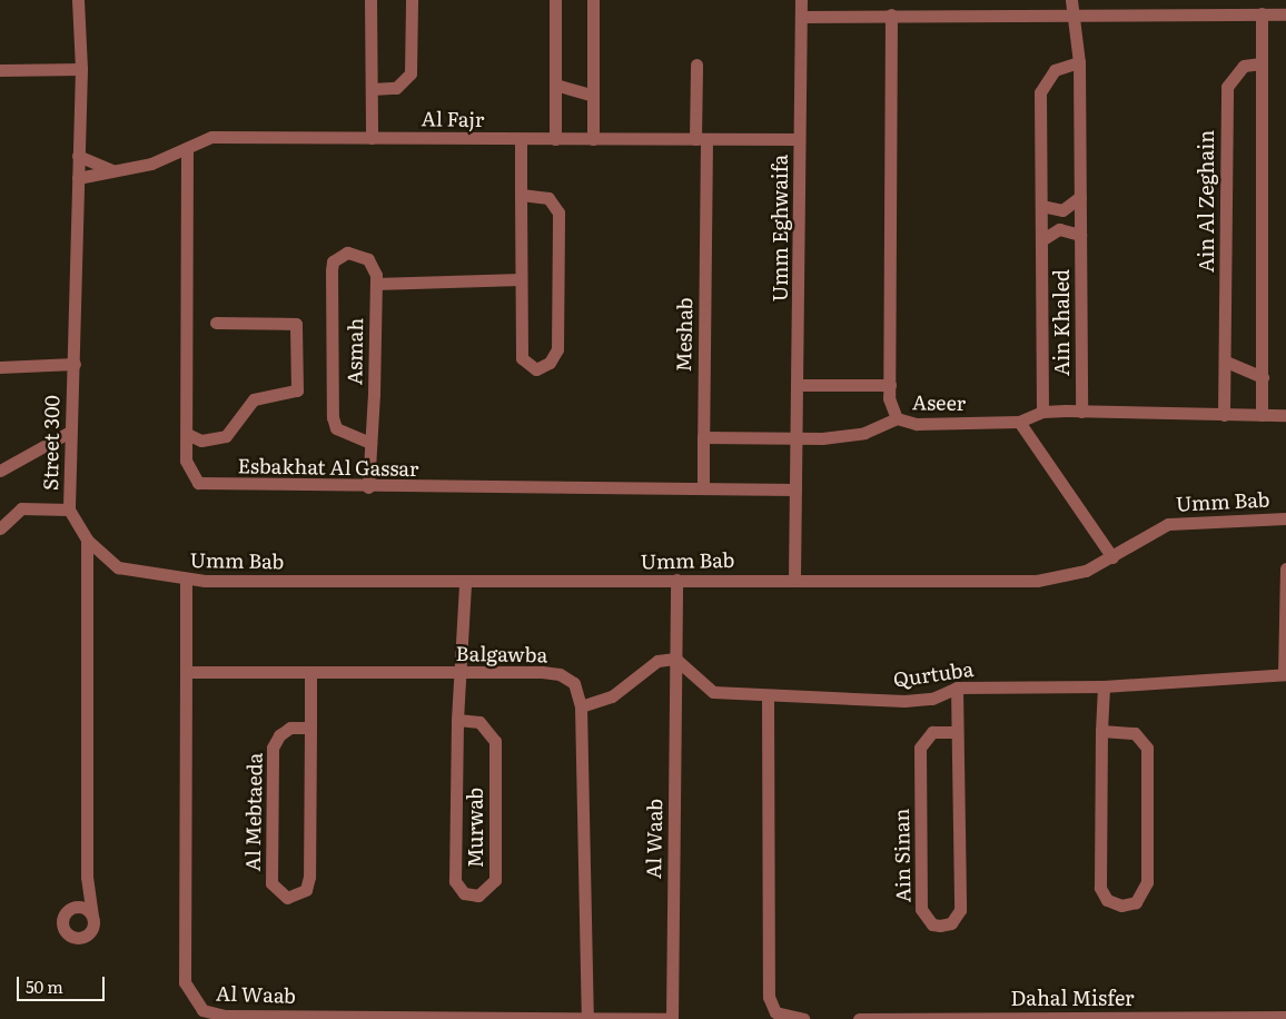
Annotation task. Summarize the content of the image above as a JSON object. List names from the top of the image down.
{
  "streets": {
    "street": [
      "Al Fajr",
      "Ain Al Zeghain",
      "Umm Eghwaifa",
      "Ain Khaled",
      "Meshab",
      "Asmah",
      "Aseer",
      "Street 300",
      "Esbakhat Al Gassar",
      "Umm Bab",
      "Balgawba",
      "Qurtuba",
      "Al Mebtaeda",
      "Murwab",
      "Al Waab",
      "Ain Sinan",
      "Dahal Misfer"
    ]
  },
  "crossings": [
    ["Al Fajr", "Umm Eghwaifa"],
    ["Al Fajr", "Meshab"],
    ["Al Fajr", "Street 300"],
    ["Al Fajr", "Esbakhat Al Gassar"],
    ["Ain Al Zeghain", "Aseer"],
    ["Umm Eghwaifa", "Esbakhat Al Gassar"],
    ["Umm Eghwaifa", "Umm Bab"],
    ["Ain Khaled", "Aseer"],
    ["Meshab", "Esbakhat Al Gassar"],
    ["Asmah", "Esbakhat Al Gassar"],
    ["Street 300", "Umm Bab"],
    ["Umm Bab", "Murwab"],
    ["Umm Bab", "Al Waab"],
    ["Balgawba", "Al Mebtaeda"],
    ["Balgawba", "Murwab"],
    ["Balgawba", "Al Waab"],
    ["Qurtuba", "Al Waab"],
    ["Qurtuba", "Ain Sinan"]
  ],
  "scale_bar": "50 m"
}
